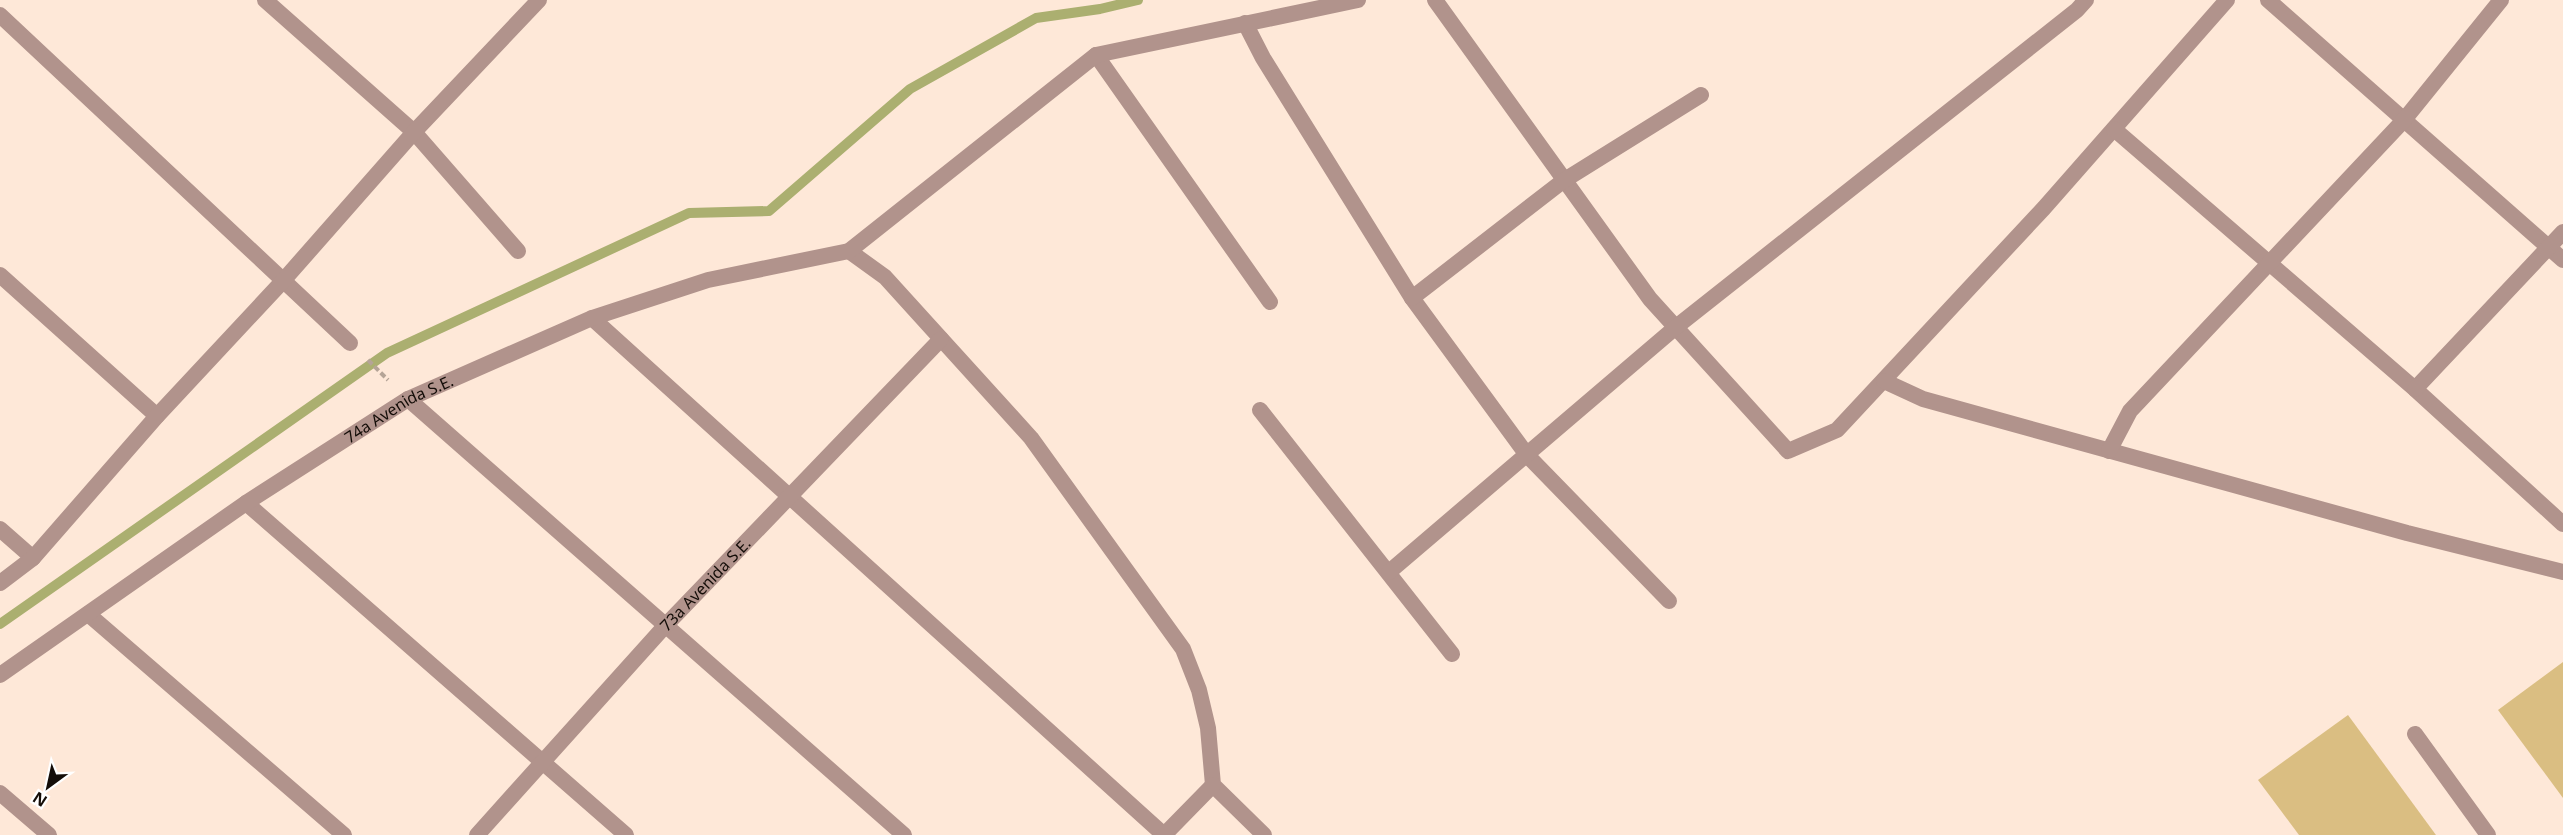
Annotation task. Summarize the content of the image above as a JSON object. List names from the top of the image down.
{
  "streets": {
    "street": ["74a Avenida S.E.", "73a Avenida S.E."]
  },
  "north": "bottom left"
}
